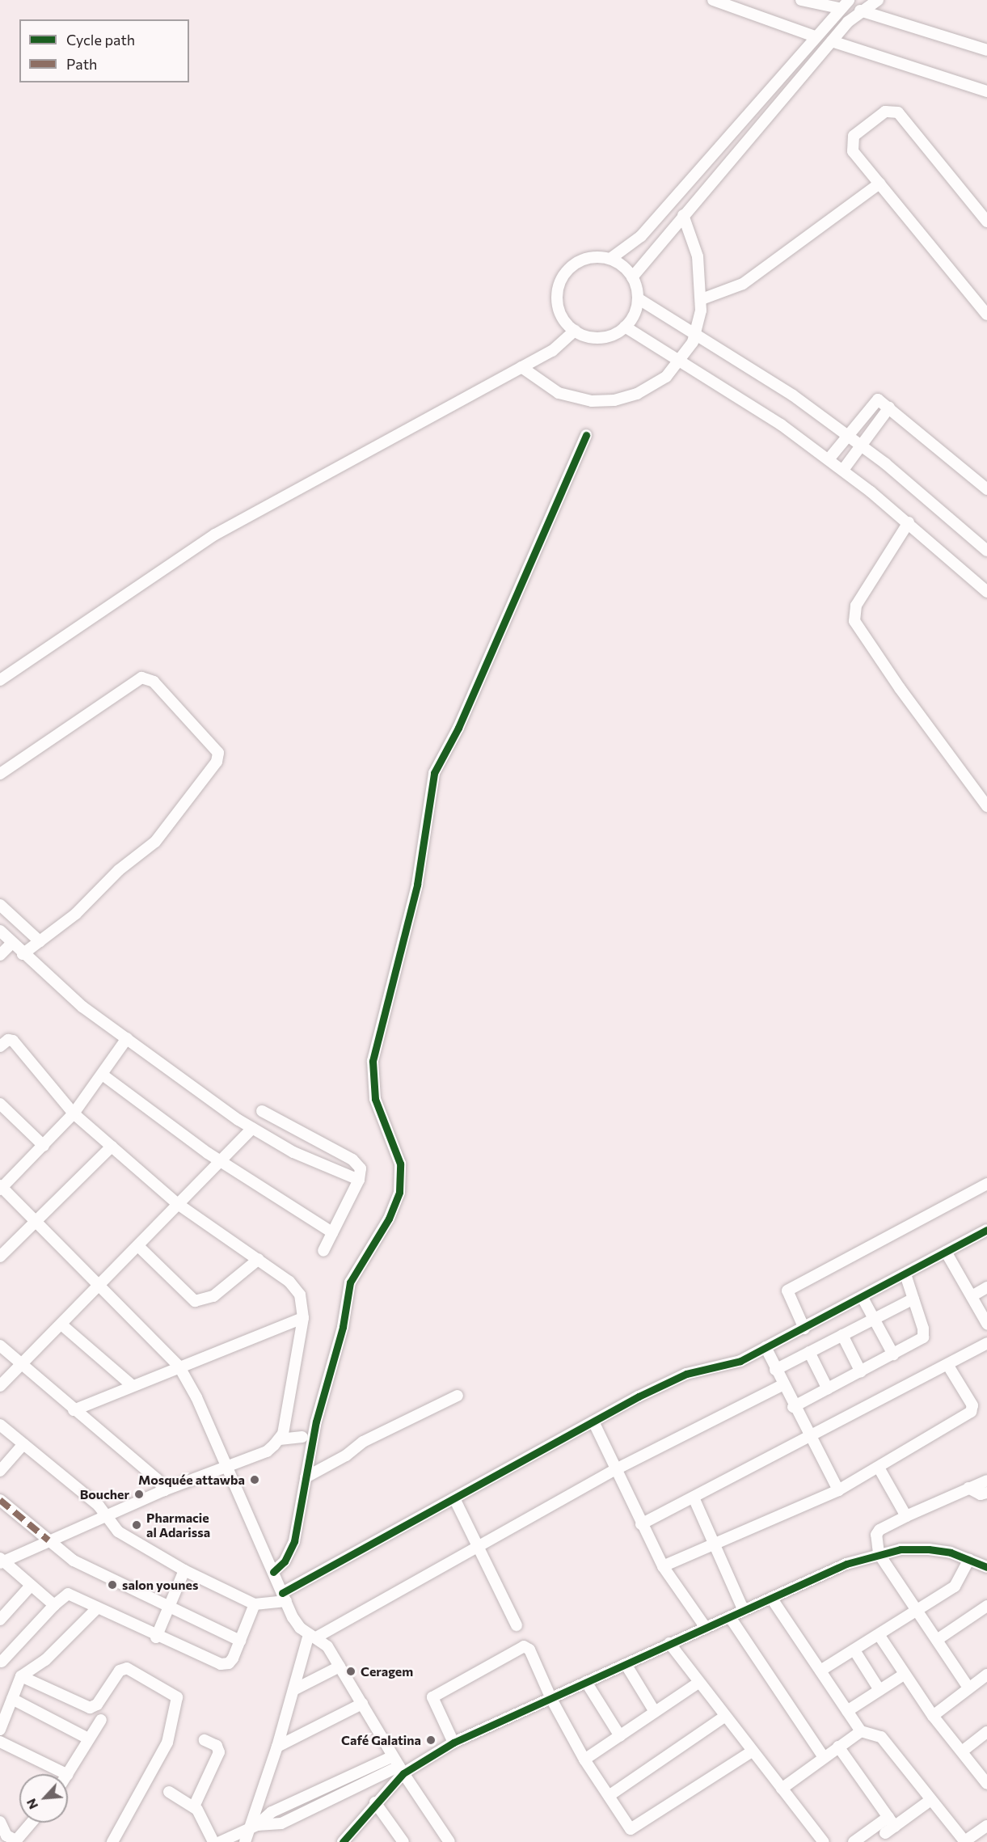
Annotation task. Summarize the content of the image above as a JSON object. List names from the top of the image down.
{
  "places": [
    "Mosquée attawba",
    "Boucher",
    "Pharmacie al Adarissa",
    "salon younes",
    "Ceragem",
    "Café Galatina"
  ],
  "legend": ["Cycle path", "Path"],
  "north": "bottom left"
}
